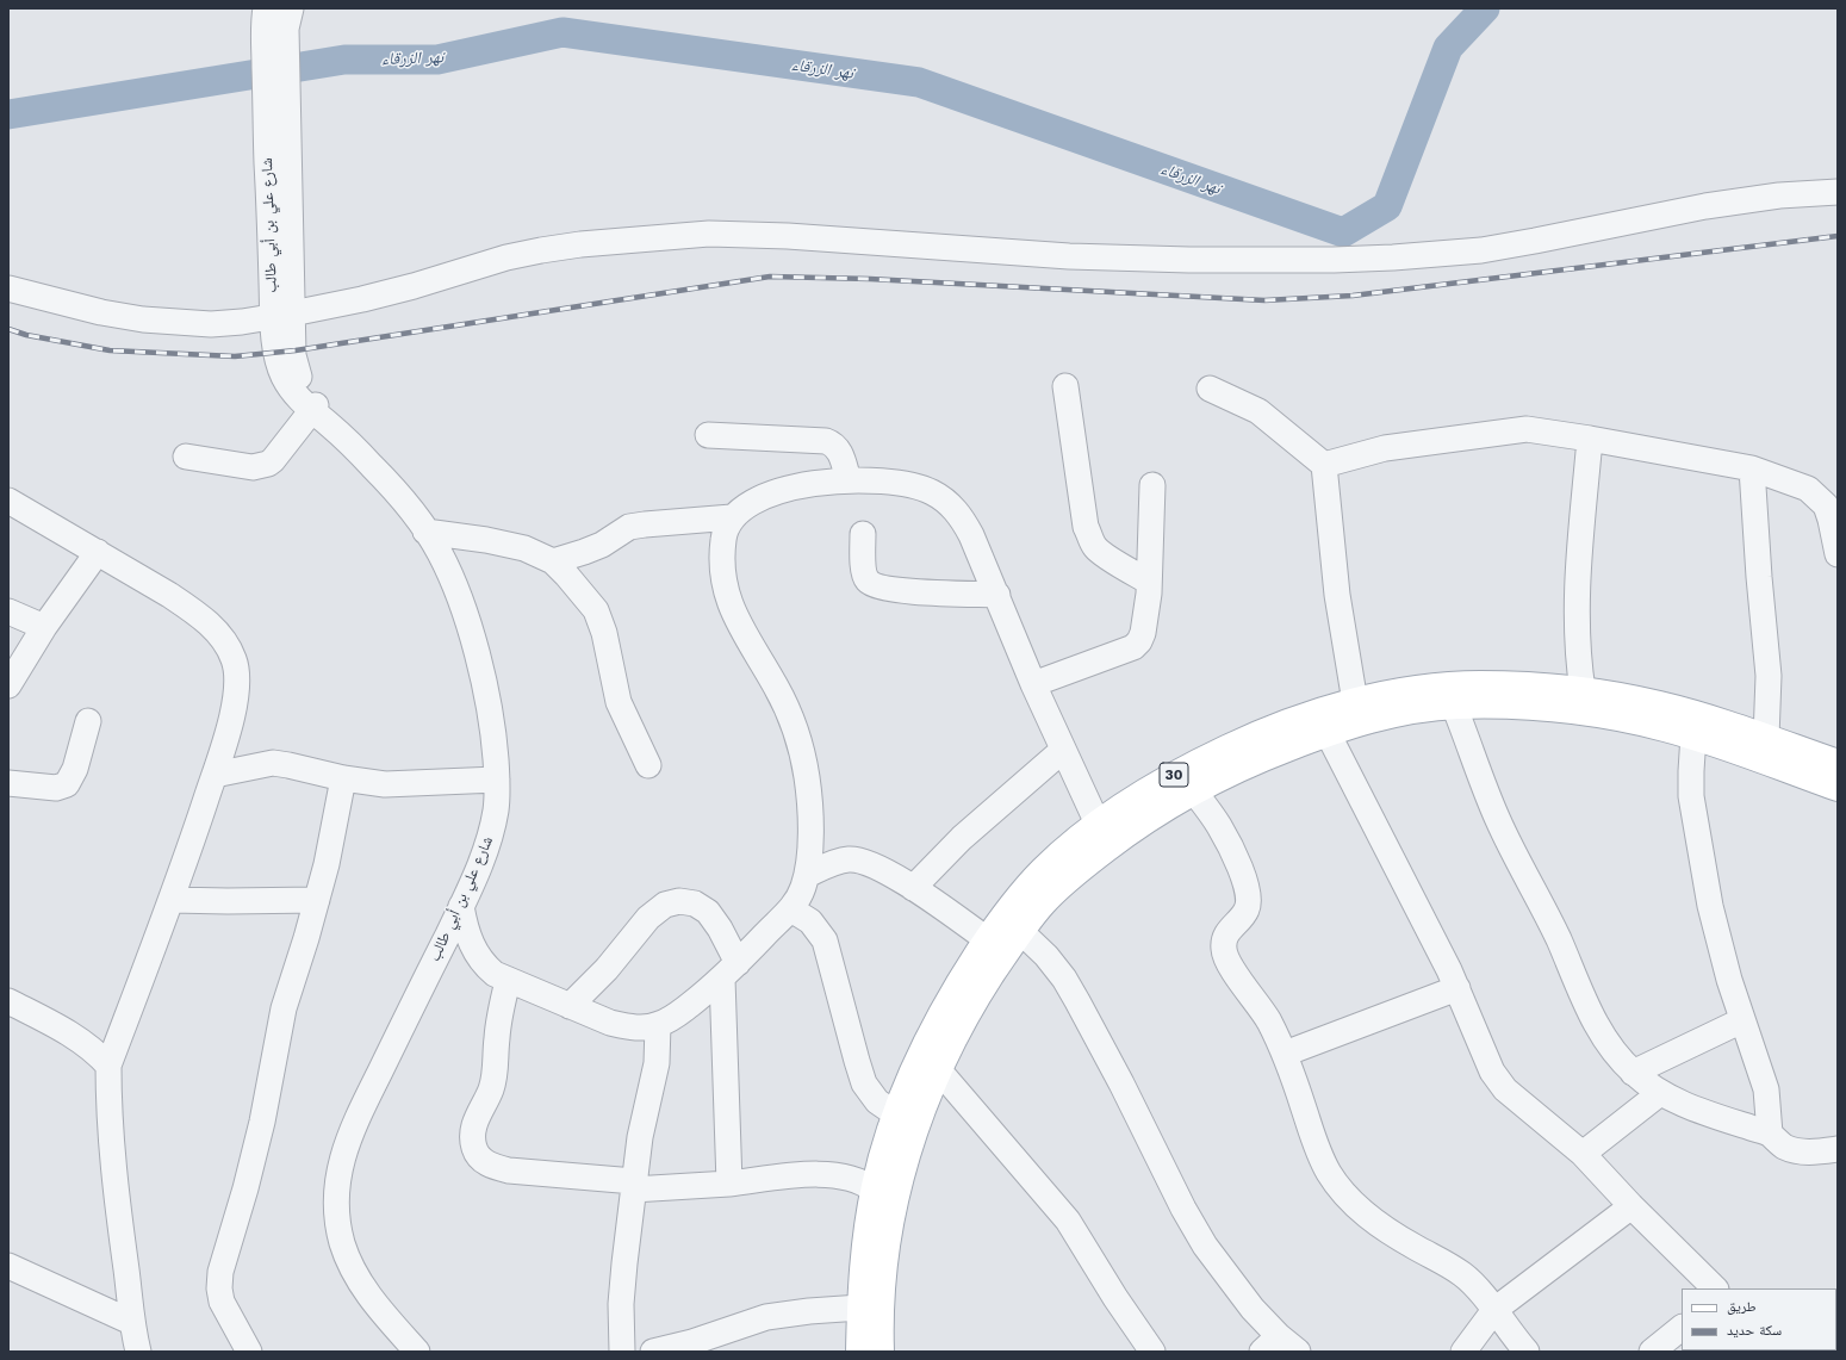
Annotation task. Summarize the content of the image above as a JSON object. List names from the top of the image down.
{
  "streets": {
    "main road": ["30"],
    "street": ["شارع علي بن أبي طالب"]
  },
  "water": ["نهر الزرقاء"],
  "legend": ["طريق", "سكة حديد"]
}
